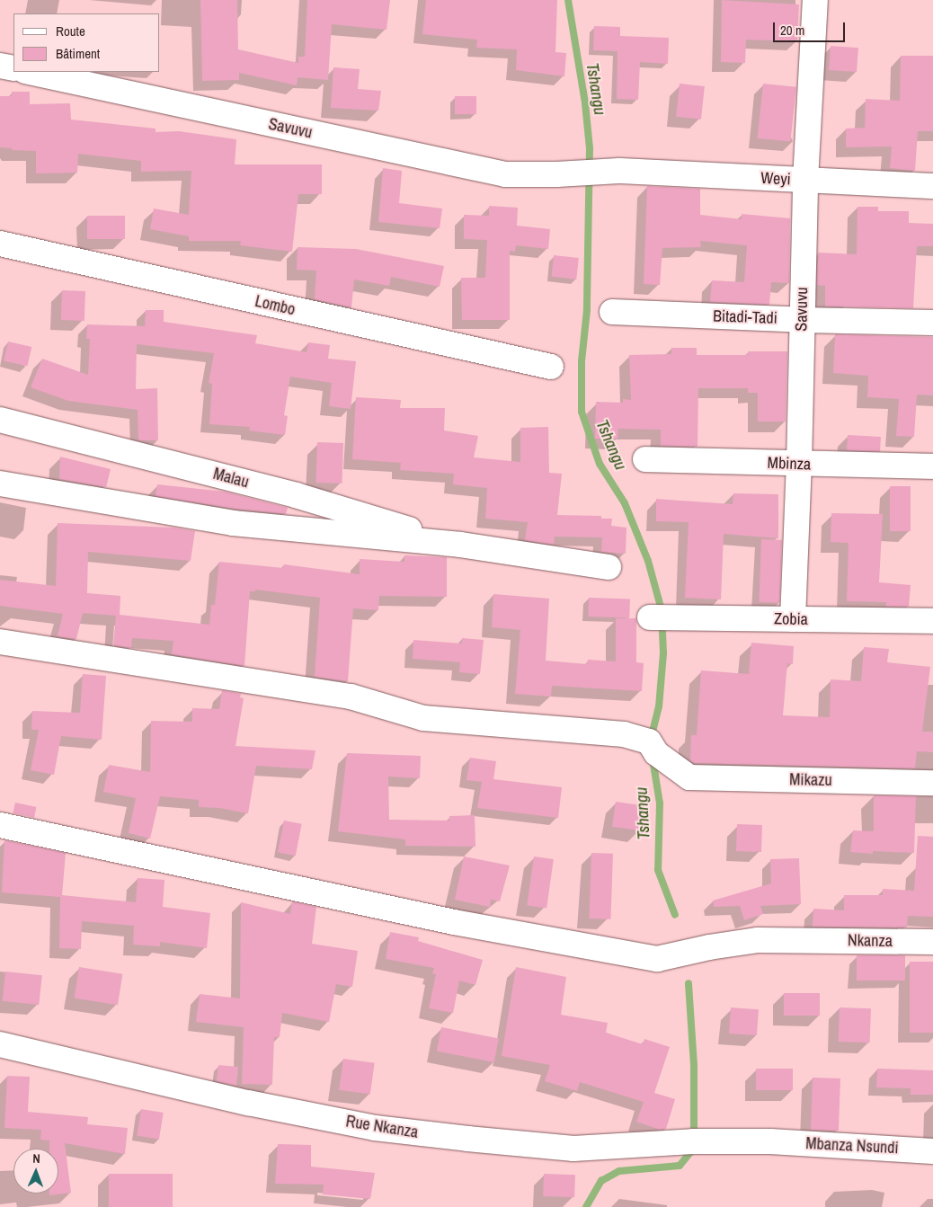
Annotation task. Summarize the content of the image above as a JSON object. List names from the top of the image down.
{
  "streets": {
    "street": [
      "Savuvu",
      "Weyi",
      "Lombo",
      "Bitadi-Tadi",
      "Mbinza",
      "Malau",
      "Zobia",
      "Mikazu",
      "Nkanza",
      "Rue Nkanza",
      "Mbanza Nsundi"
    ]
  },
  "crossings": [
    ["Savuvu", "Weyi"],
    ["Savuvu", "Bitadi-Tadi"],
    ["Savuvu", "Mbinza"],
    ["Savuvu", "Zobia"],
    ["Rue Nkanza", "Mbanza Nsundi"]
  ],
  "water": ["Tshangu"],
  "legend": ["Route", "Bâtiment"],
  "scale_bar": "20 m",
  "north": "top"
}
